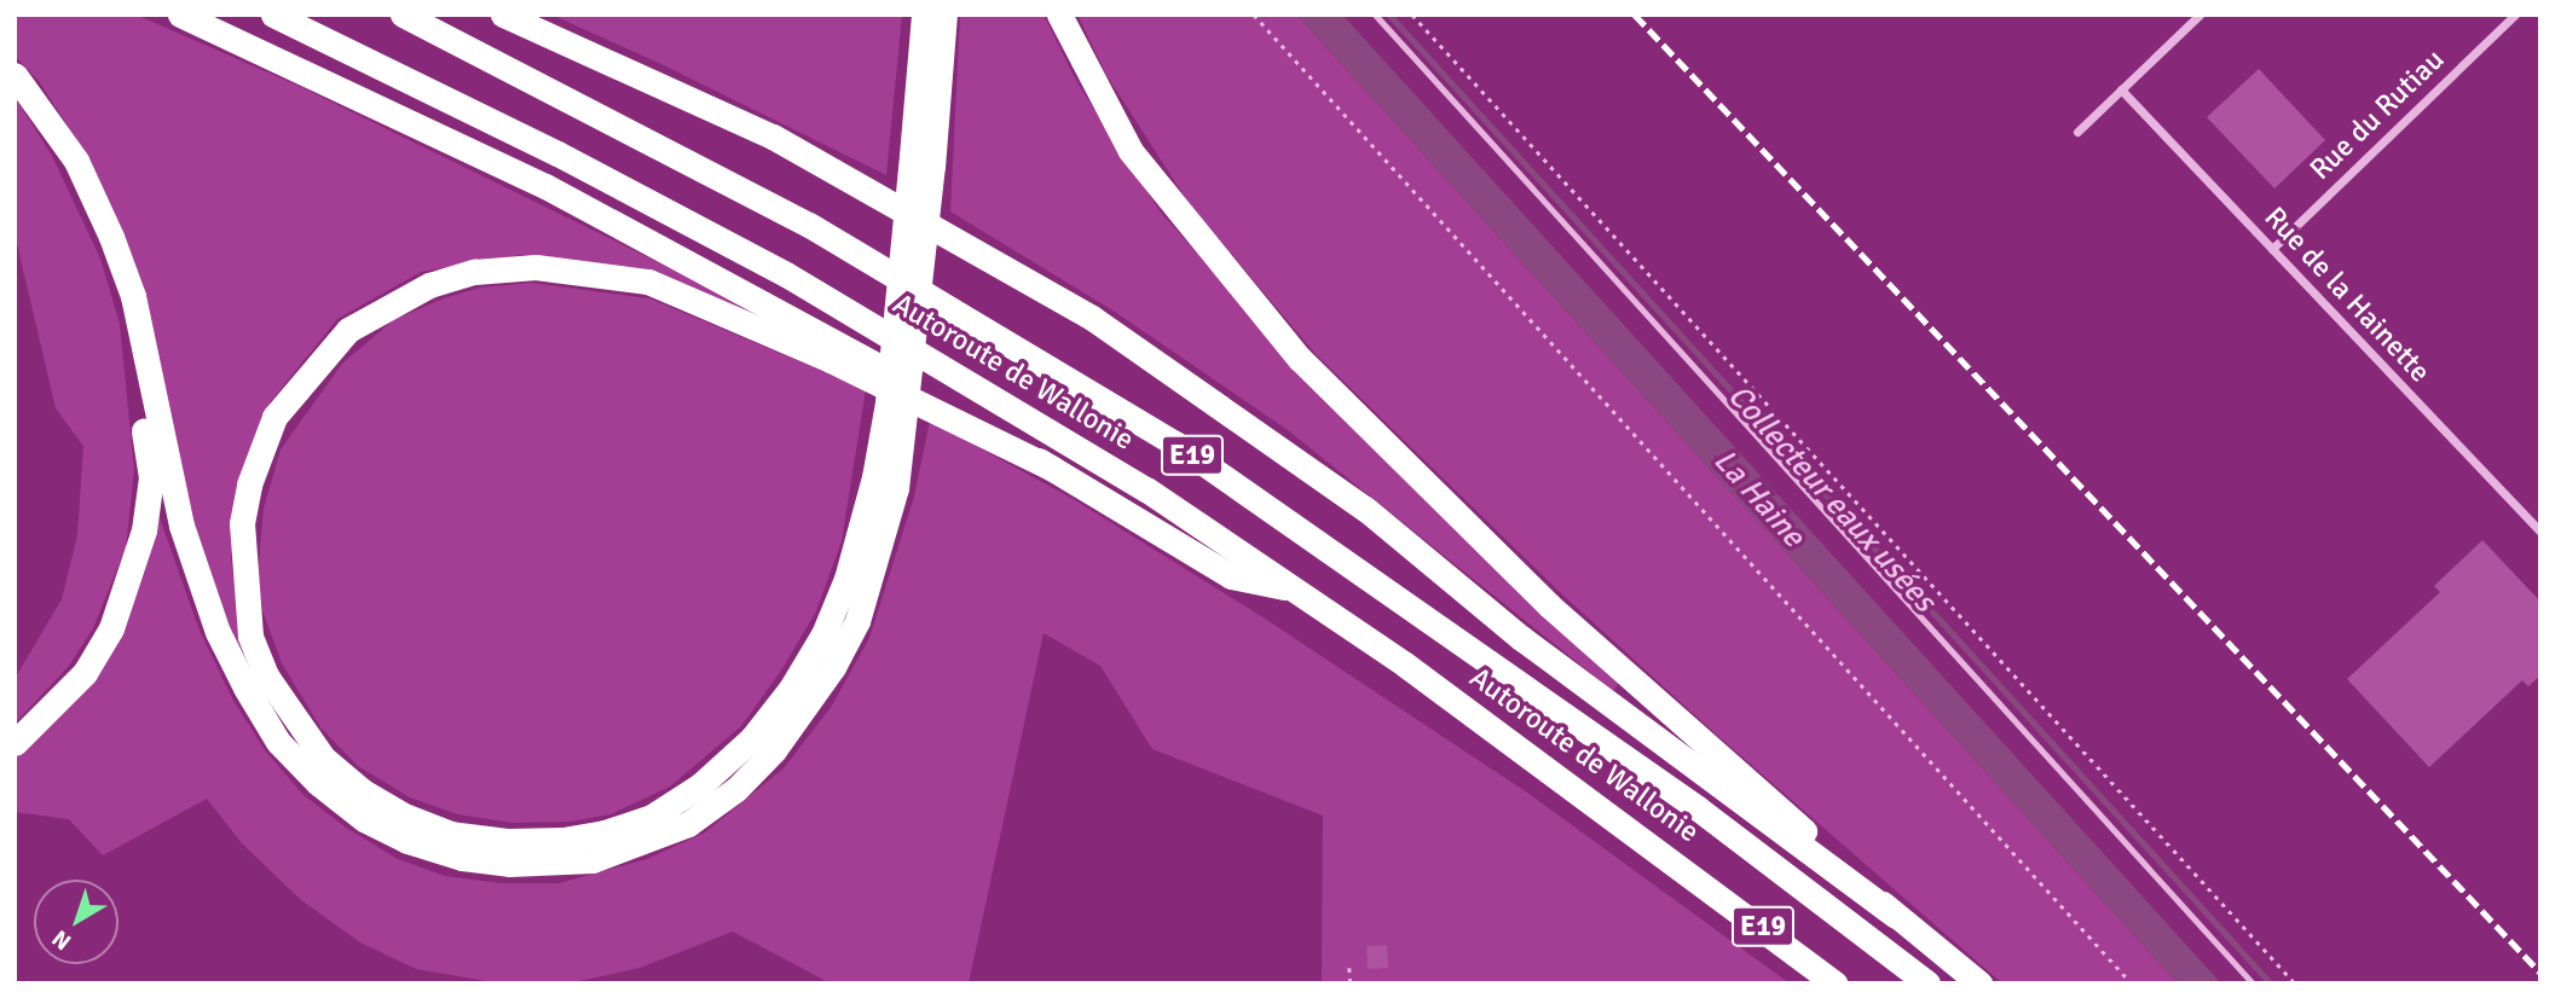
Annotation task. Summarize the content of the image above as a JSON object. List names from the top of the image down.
{
  "streets": {
    "highway": ["Autoroute de Wallonie", "E19"],
    "street": ["Rue du Rutiau", "Rue de la Hainette"]
  },
  "crossings": [
    ["Rue du Rutiau", "Rue de la Hainette"]
  ],
  "water": ["La Haine", "Collecteur eaux usées"],
  "north": "bottom left"
}
